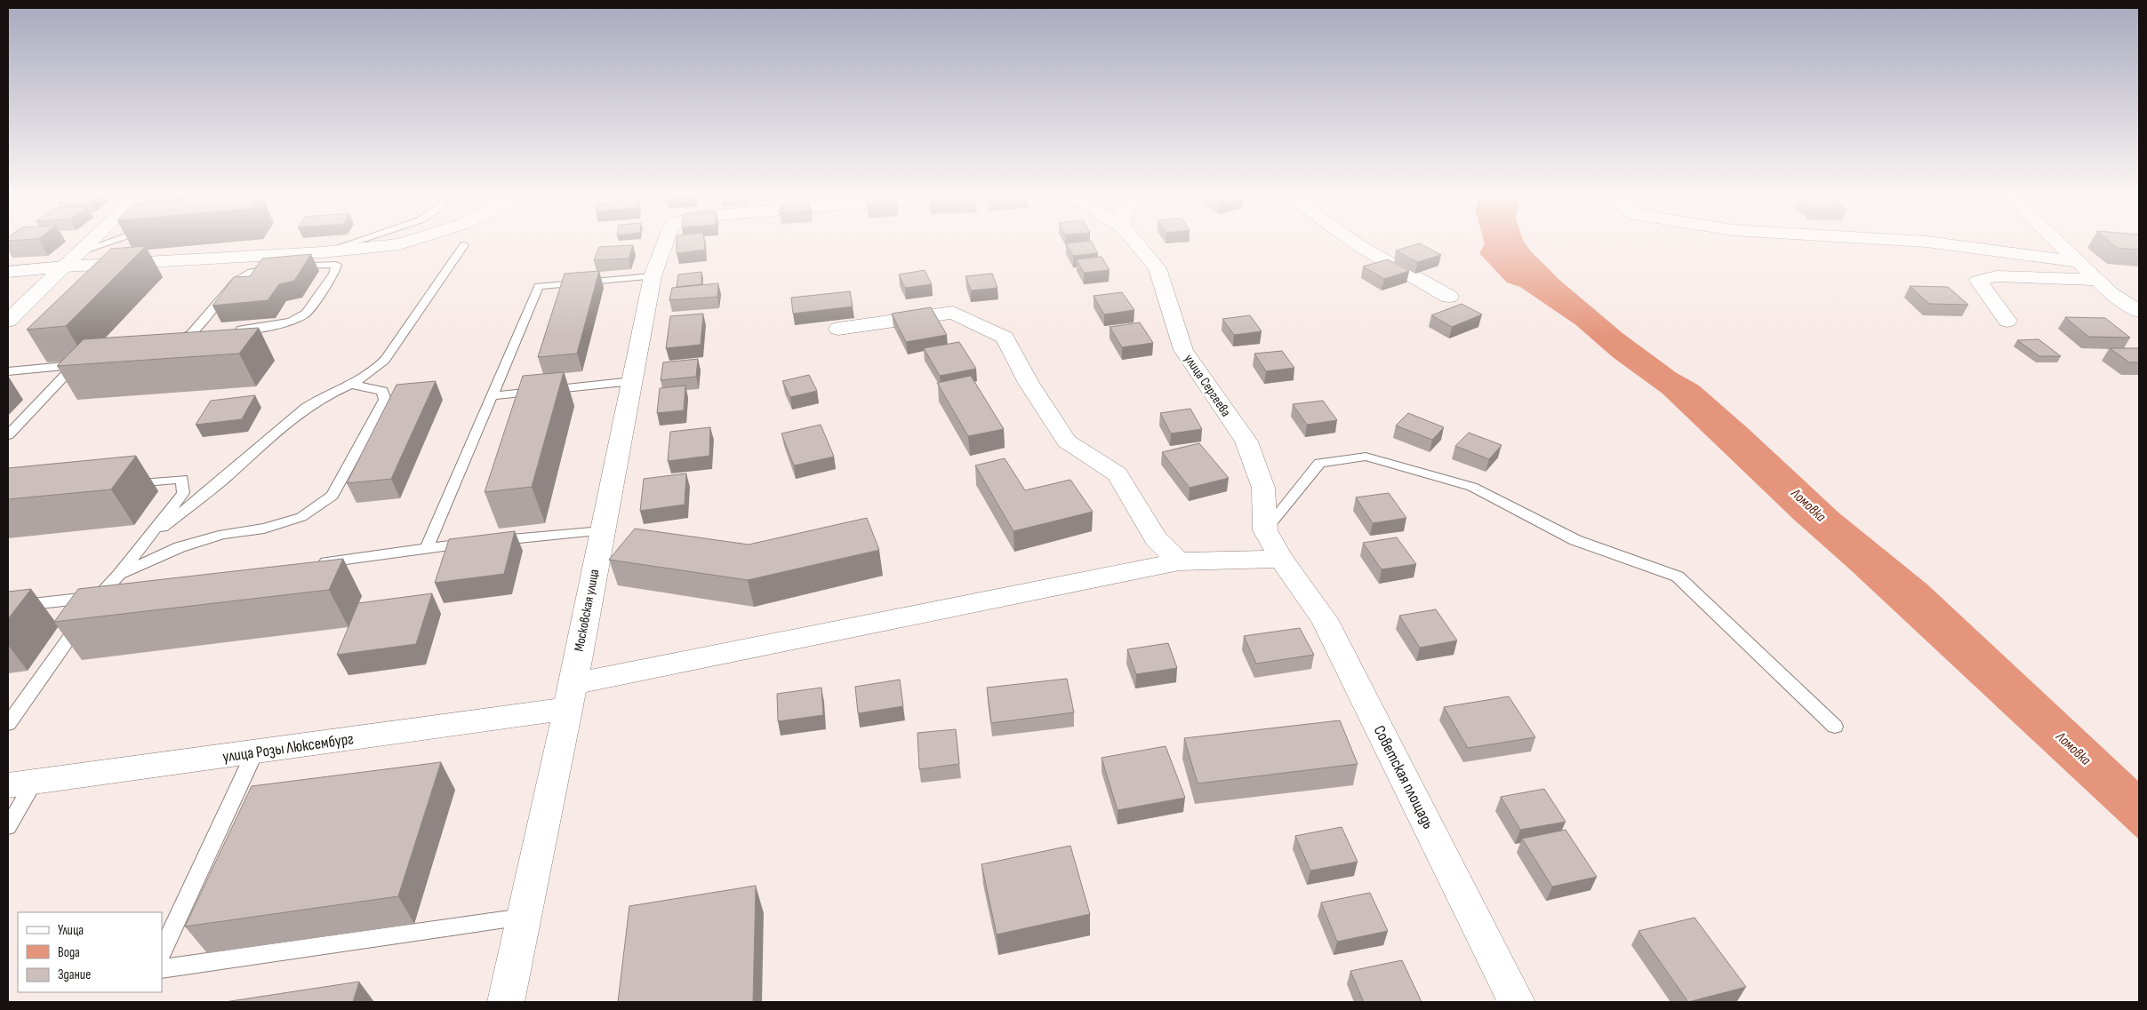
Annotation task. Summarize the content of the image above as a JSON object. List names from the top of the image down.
{
  "streets": {
    "street": [
      "улица Сергеева",
      "Московская улица",
      "улица Розы Люксембург",
      "Советская площадь"
    ]
  },
  "crossings": [
    ["улица Сергеева", "Советская площадь"],
    ["Московская улица", "улица Розы Люксембург"]
  ],
  "water": ["Ломовка"],
  "legend": ["Улица", "Вода", "Здание"]
}
